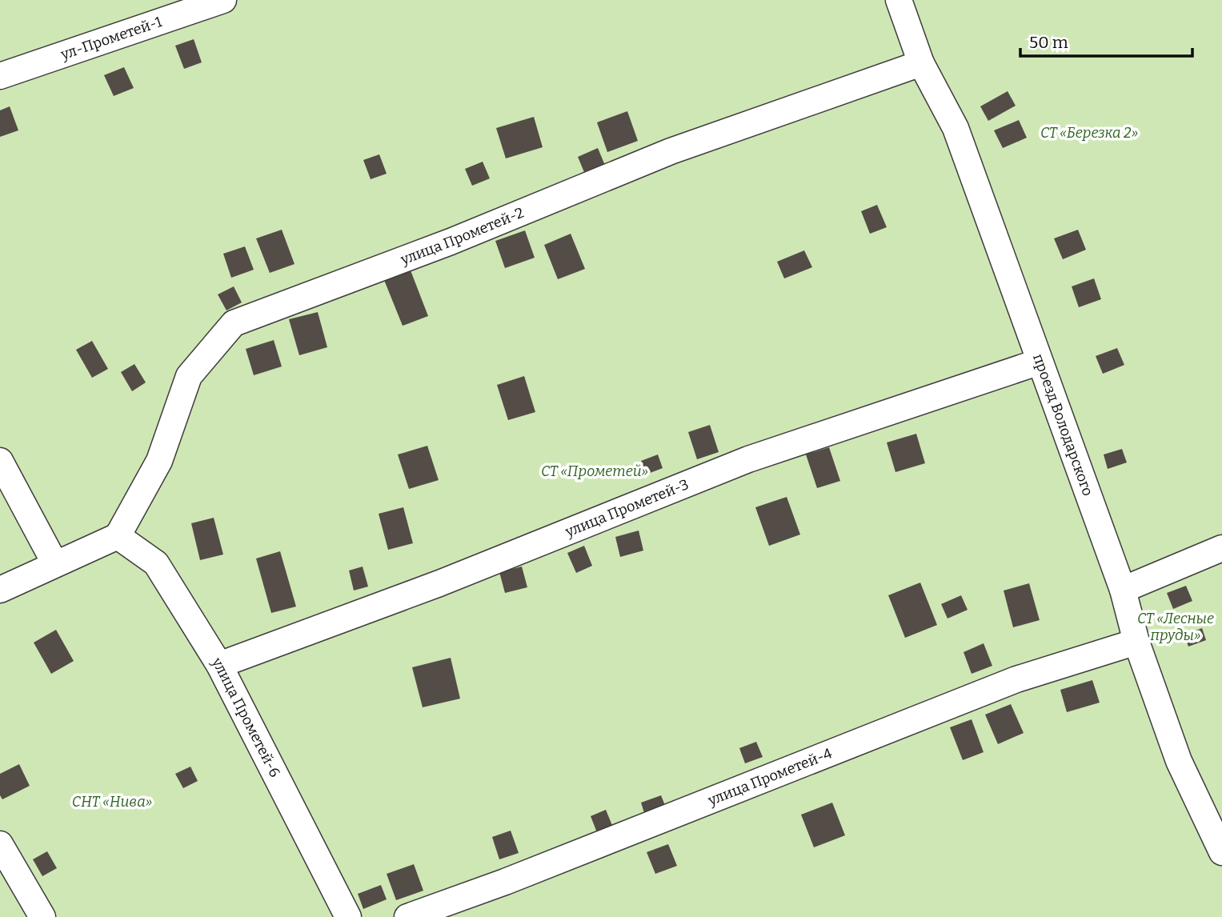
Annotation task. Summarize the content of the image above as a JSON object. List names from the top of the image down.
{
  "streets": {
    "street": [
      "ул-Прометей-1",
      "улица Прометей-2",
      "проезд Володарского",
      "улица Прометей-3",
      "улица Прометей-6",
      "улица Прометей-4"
    ]
  },
  "crossings": [
    ["улица Прометей-2", "проезд Володарского"],
    ["улица Прометей-2", "улица Прометей-6"],
    ["проезд Володарского", "улица Прометей-3"],
    ["проезд Володарского", "улица Прометей-4"],
    ["улица Прометей-3", "улица Прометей-6"]
  ],
  "parks": [
    "СТ «Березка 2»",
    "СТ «Прометей»",
    "СТ «Лесные пруды»",
    "СНТ «Нива»"
  ],
  "scale_bar": "50 m"
}
